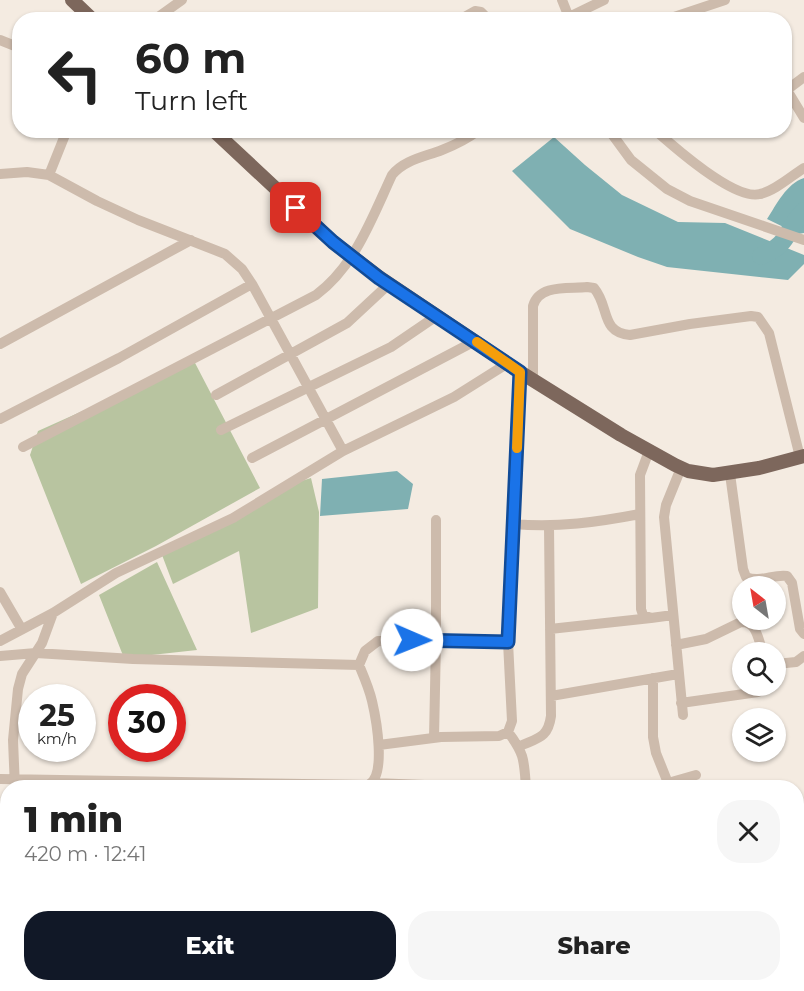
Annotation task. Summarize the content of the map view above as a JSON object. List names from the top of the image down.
{
  "north": "top left",
  "page": {
    "turn": ["60 m", "Turn left"],
    "speed": "25 km/h",
    "limit": "30",
    "heading": ["1 min", "420 m · 12:41"],
    "buttons": ["Exit", "Share"]
  }
}
